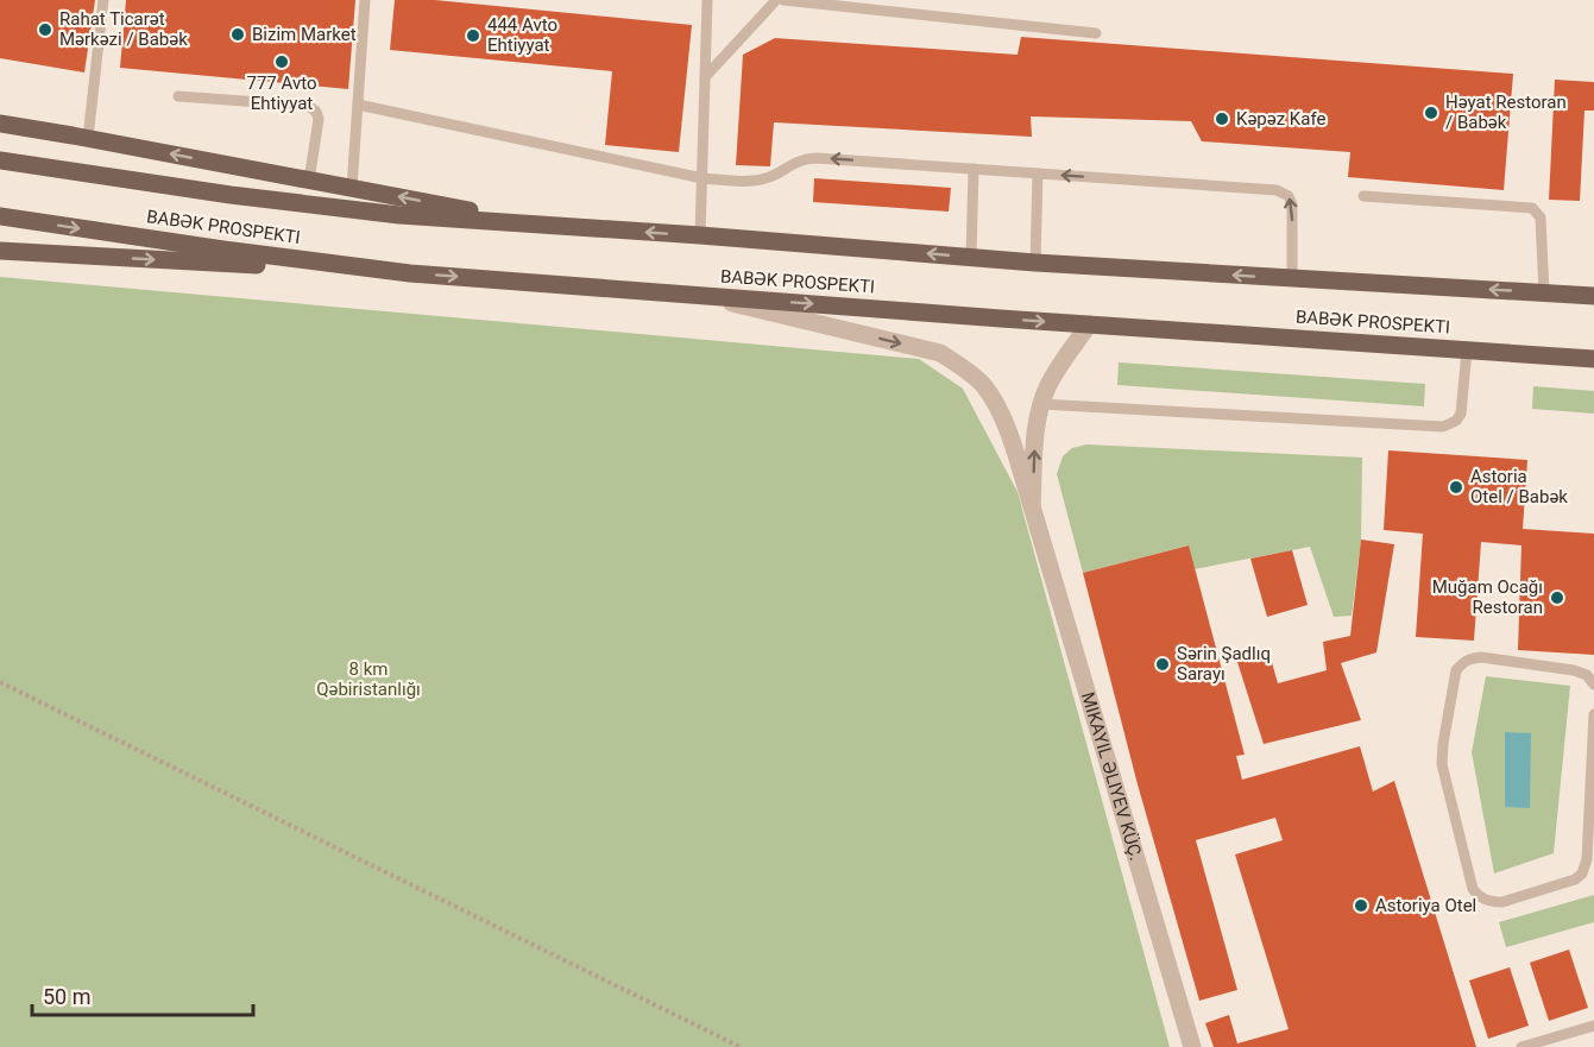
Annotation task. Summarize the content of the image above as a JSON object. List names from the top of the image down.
{
  "streets": {
    "main road": ["BABƏK PROSPEKTI"]
  },
  "parks": ["8 km Qəbiristanlığı"],
  "places": [
    "Rahat Ticarət Mərkəzi / Babək",
    "Bizim Market",
    "444 Avto Ehtiyyat",
    "777 Avto Ehtiyyat",
    "Həyat Restoran / Babək",
    "Kəpəz Kafe",
    "Astoria Otel / Babək",
    "Muğam Ocağı Restoran",
    "Sərin Şadlıq Sarayı",
    "Astoriya Otel"
  ],
  "scale_bar": "50 m"
}
